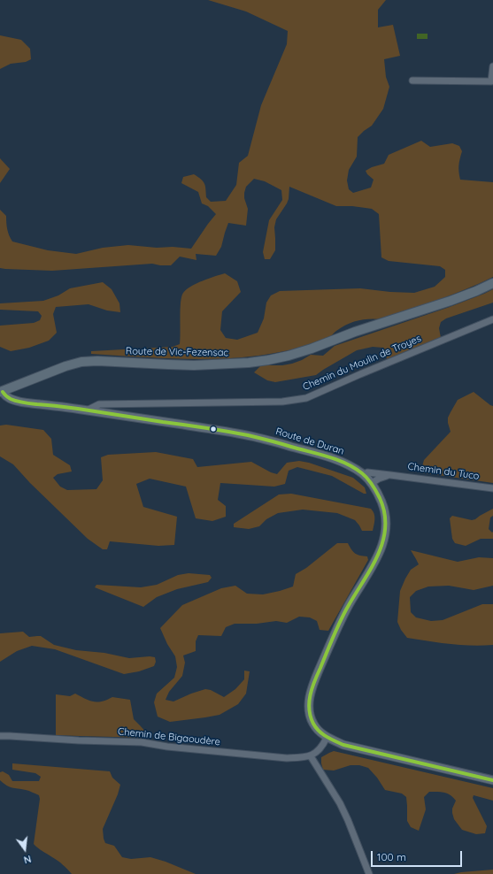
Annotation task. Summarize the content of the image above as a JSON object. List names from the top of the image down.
{
  "streets": {
    "main road": ["Route de Vic-Fezensac"],
    "street": [
      "Chemin du Moulin de Troyes",
      "Route de Duran",
      "Chemin du Tuco",
      "Chemin de Bigaoudère"
    ]
  },
  "crossings": [
    ["Route de Vic-Fezensac", "Route de Duran"],
    ["Chemin du Moulin de Troyes", "Route de Duran"],
    ["Route de Duran", "Chemin du Tuco"]
  ],
  "scale_bar": "100 m",
  "north": "bottom"
}
